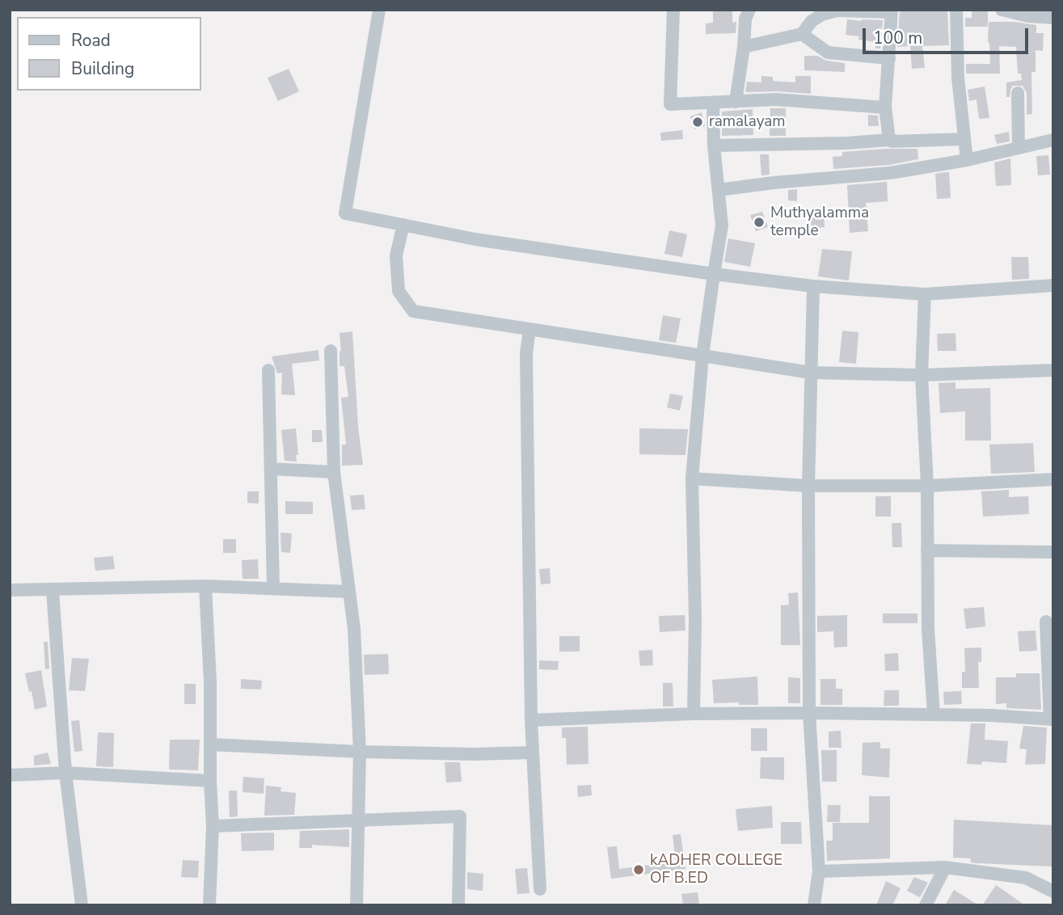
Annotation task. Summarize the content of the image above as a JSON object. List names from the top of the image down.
{
  "places": ["ramalayam", "Muthyalamma temple", "kADHER COLLEGE OF B.ED"],
  "legend": ["Road", "Building"],
  "scale_bar": "100 m"
}
